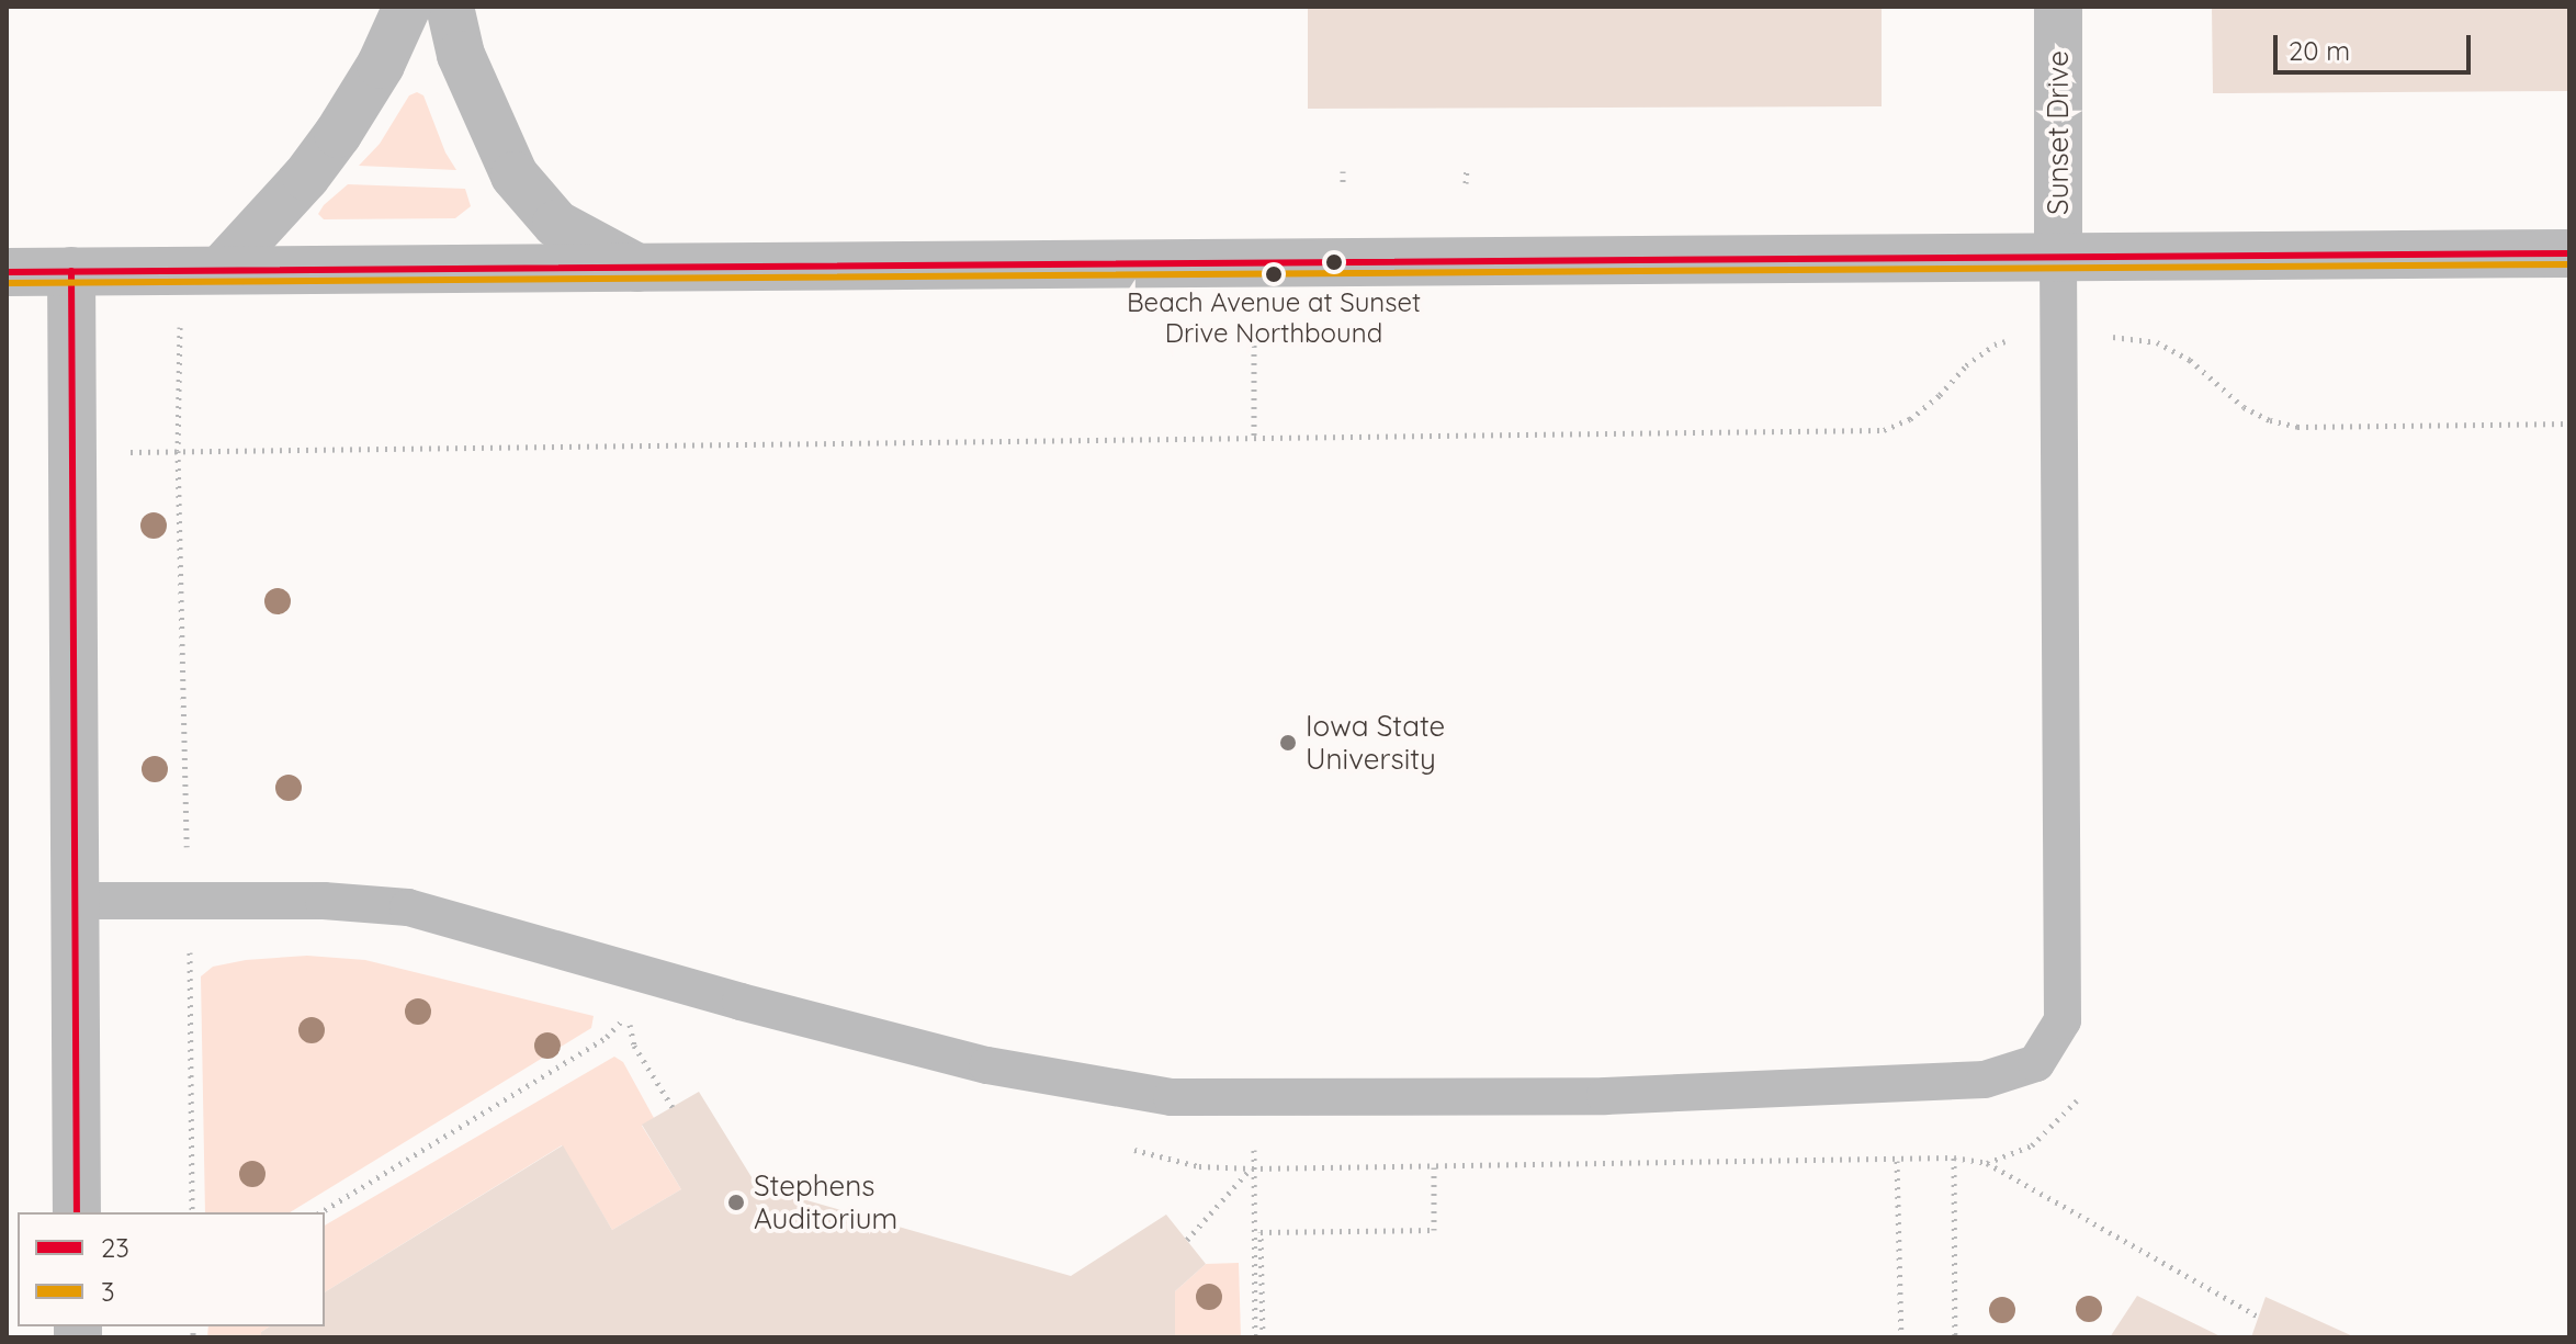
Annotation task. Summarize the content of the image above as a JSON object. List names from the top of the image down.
{
  "streets": {
    "street": ["Sunset Drive"]
  },
  "places": ["Beach Avenue at Sunset Drive Northbound", "Iowa State University", "Stephens Auditorium"],
  "lines": ["transit line 23", "transit line 3"],
  "legend": ["23", "3"],
  "scale_bar": "20 m"
}
